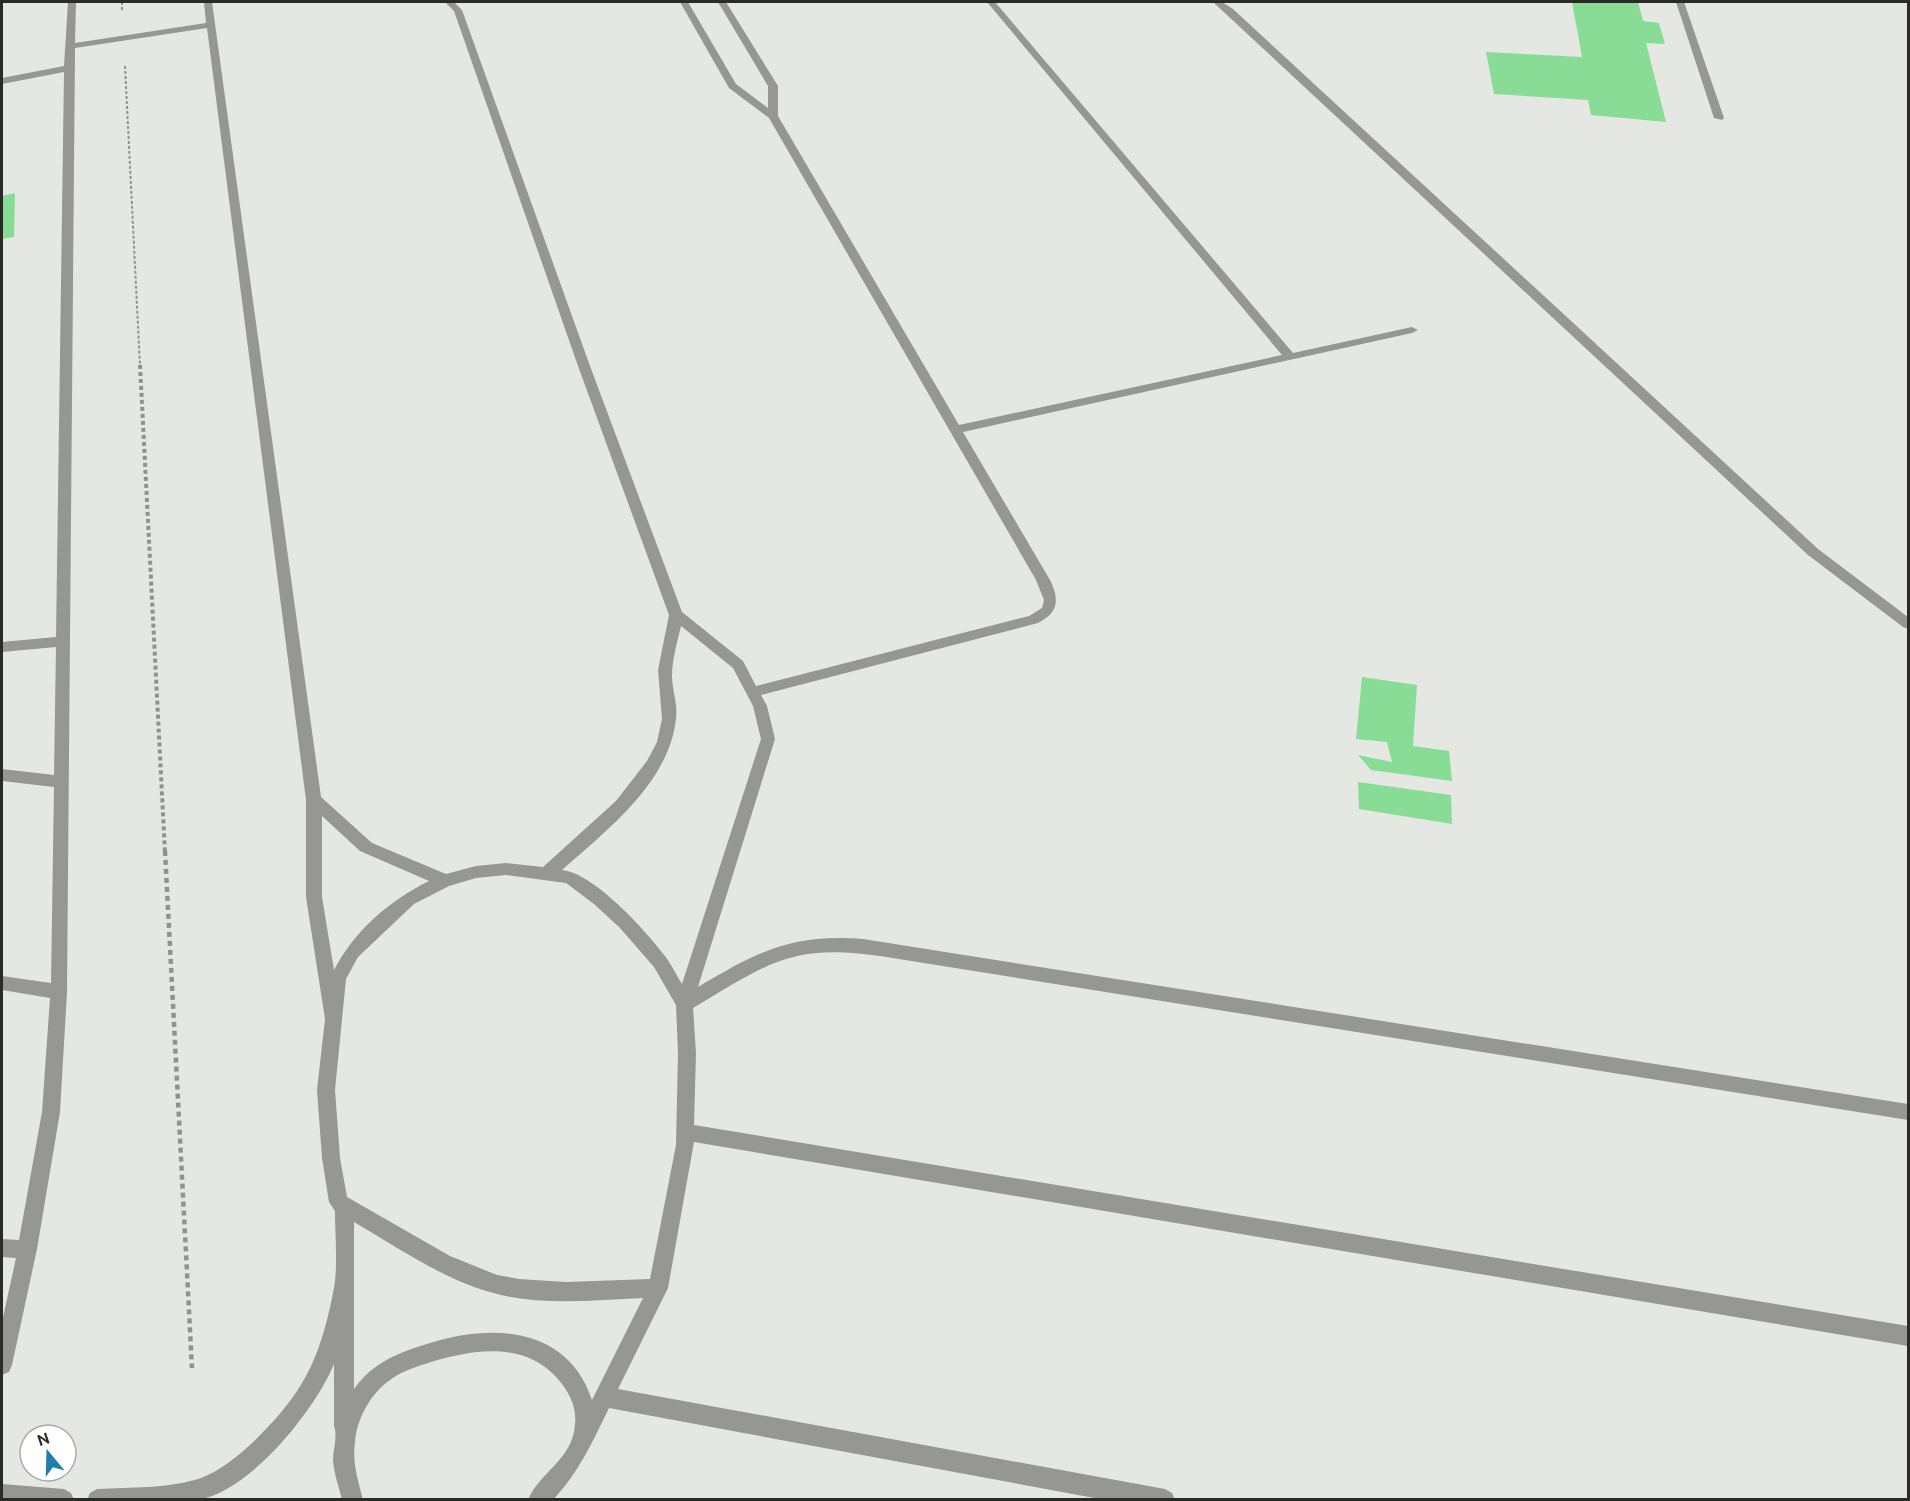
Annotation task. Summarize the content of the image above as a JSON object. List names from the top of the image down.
{
  "north": "top"
}
